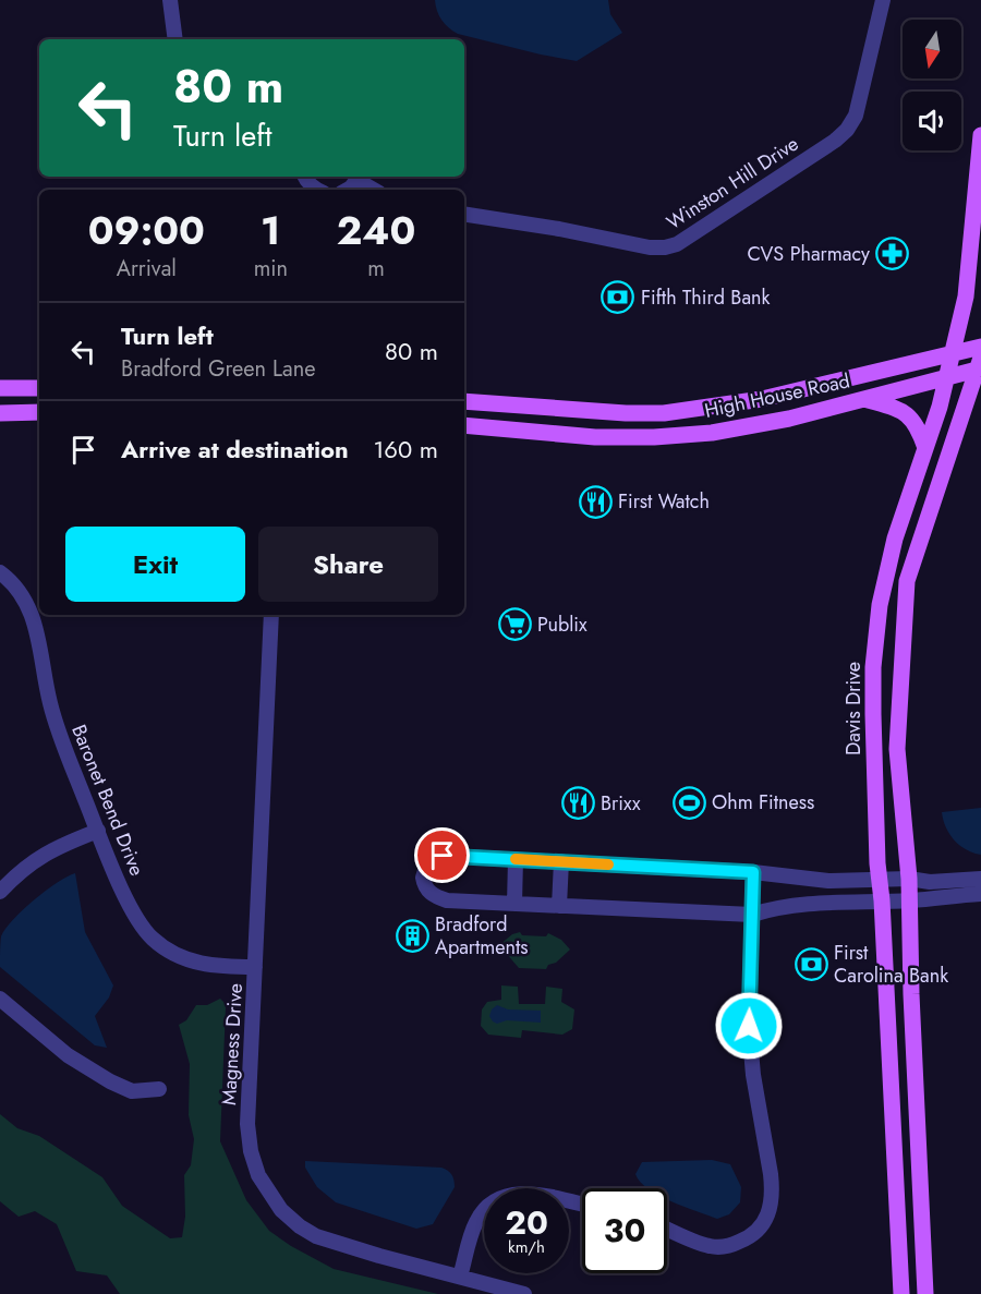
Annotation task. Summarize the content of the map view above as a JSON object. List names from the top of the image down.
{
  "streets": {
    "main road": ["High House Road", "Davis Drive"],
    "street": ["Winston Hill Drive", "Baronet Bend Drive", "Magness Drive"]
  },
  "crossings": [
    ["High House Road", "Davis Drive"],
    ["Baronet Bend Drive", "Magness Drive"]
  ],
  "places": {
    "pharmacy": ["CVS Pharmacy"],
    "bank": ["Fifth Third Bank", "First Carolina Bank"],
    "restaurant": ["First Watch", "Brixx"],
    "supermarket": ["Publix"],
    "sports": ["Ohm Fitness"],
    "building": ["Bradford Apartments"]
  },
  "north": "bottom",
  "page": {
    "turn": ["80 m", "Turn left"],
    "eta": [
      "09:00",
      "Arrival",
      "1",
      "min",
      "240",
      "m"
    ],
    "list": [
      {
        "name": "Turn left",
        "note": "Bradford Green Lane",
        "value": "80 m"
      },
      {
        "name": "Arrive at destination",
        "value": "160 m"
      }
    ],
    "buttons": ["Exit", "Share"],
    "speed": "20 km/h",
    "limit": "30"
  }
}
